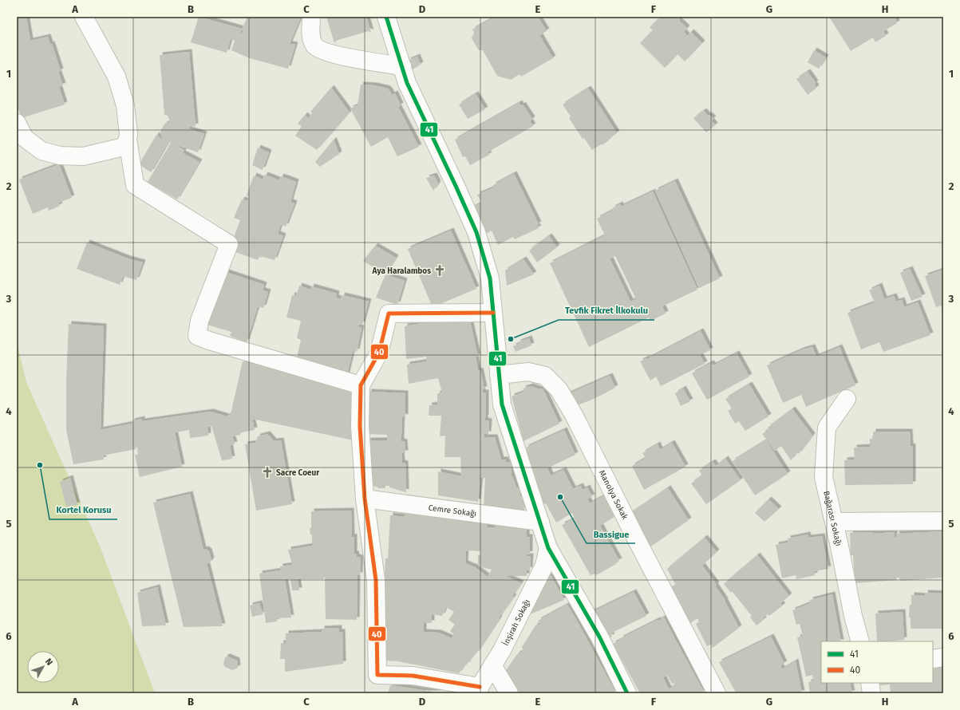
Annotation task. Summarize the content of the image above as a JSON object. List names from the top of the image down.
{
  "streets": {
    "street": [
      "Manolya Sokak",
      "Cemre Sokağı",
      "Bağarası Sokağı",
      "İnşirah Sokağı"
    ]
  },
  "places": {
    "church": ["Aya Haralambos", "Sacre Coeur"],
    "other": ["Tevfik Fikret İlkokulu", "Kortel Korusu", "Bassigue"]
  },
  "lines": ["transit line 41", "transit line 40"],
  "legend": ["41", "40"],
  "north": "top right",
  "grid": {
    "columns": [
      "A",
      "B",
      "C",
      "D",
      "E",
      "F",
      "G",
      "H"
    ],
    "rows": [
      "1",
      "2",
      "3",
      "4",
      "5",
      "6"
    ]
  }
}
